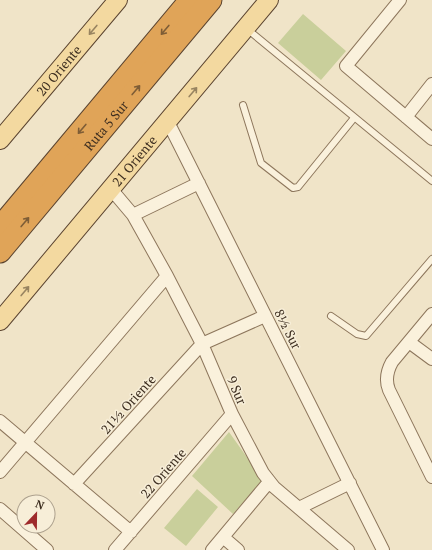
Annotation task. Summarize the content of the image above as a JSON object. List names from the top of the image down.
{
  "streets": {
    "highway": ["Ruta 5 Sur"],
    "main road": ["20 Oriente", "21 Oriente"],
    "street": [
      "8½ Sur",
      "9 Sur",
      "21½ Oriente",
      "22 Oriente"
    ]
  },
  "crossings": [
    ["21 Oriente", "8½ Sur"],
    ["21 Oriente", "9 Sur"],
    ["9 Sur", "21½ Oriente"],
    ["9 Sur", "22 Oriente"]
  ],
  "one_way": ["20 Oriente", "21 Oriente"],
  "north": "top"
}
